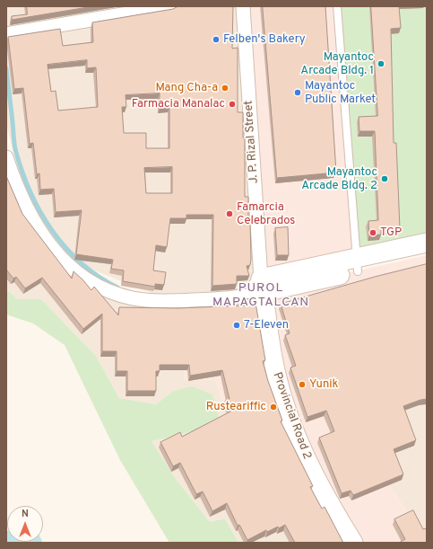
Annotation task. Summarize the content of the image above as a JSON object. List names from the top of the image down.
{
  "streets": {
    "main road": ["Provincial Road 2"],
    "street": ["J. P. Rizal Street"]
  },
  "crossings": [
    ["J. P. Rizal Street", "Provincial Road 2"]
  ],
  "districts": ["PUROL MAPAGTALCAN"],
  "places": [
    "Felben's Bakery",
    "Mayantoc Arcade Bldg. 1",
    "Mang Cha-a",
    "Mayantoc Public Market",
    "Farmacia Manalac",
    "Mayantoc Arcade Bldg. 2",
    "Famarcia Celebrados",
    "TGP",
    "7-Eleven",
    "Yunik",
    "Rusteariffic"
  ],
  "north": "top"
}
